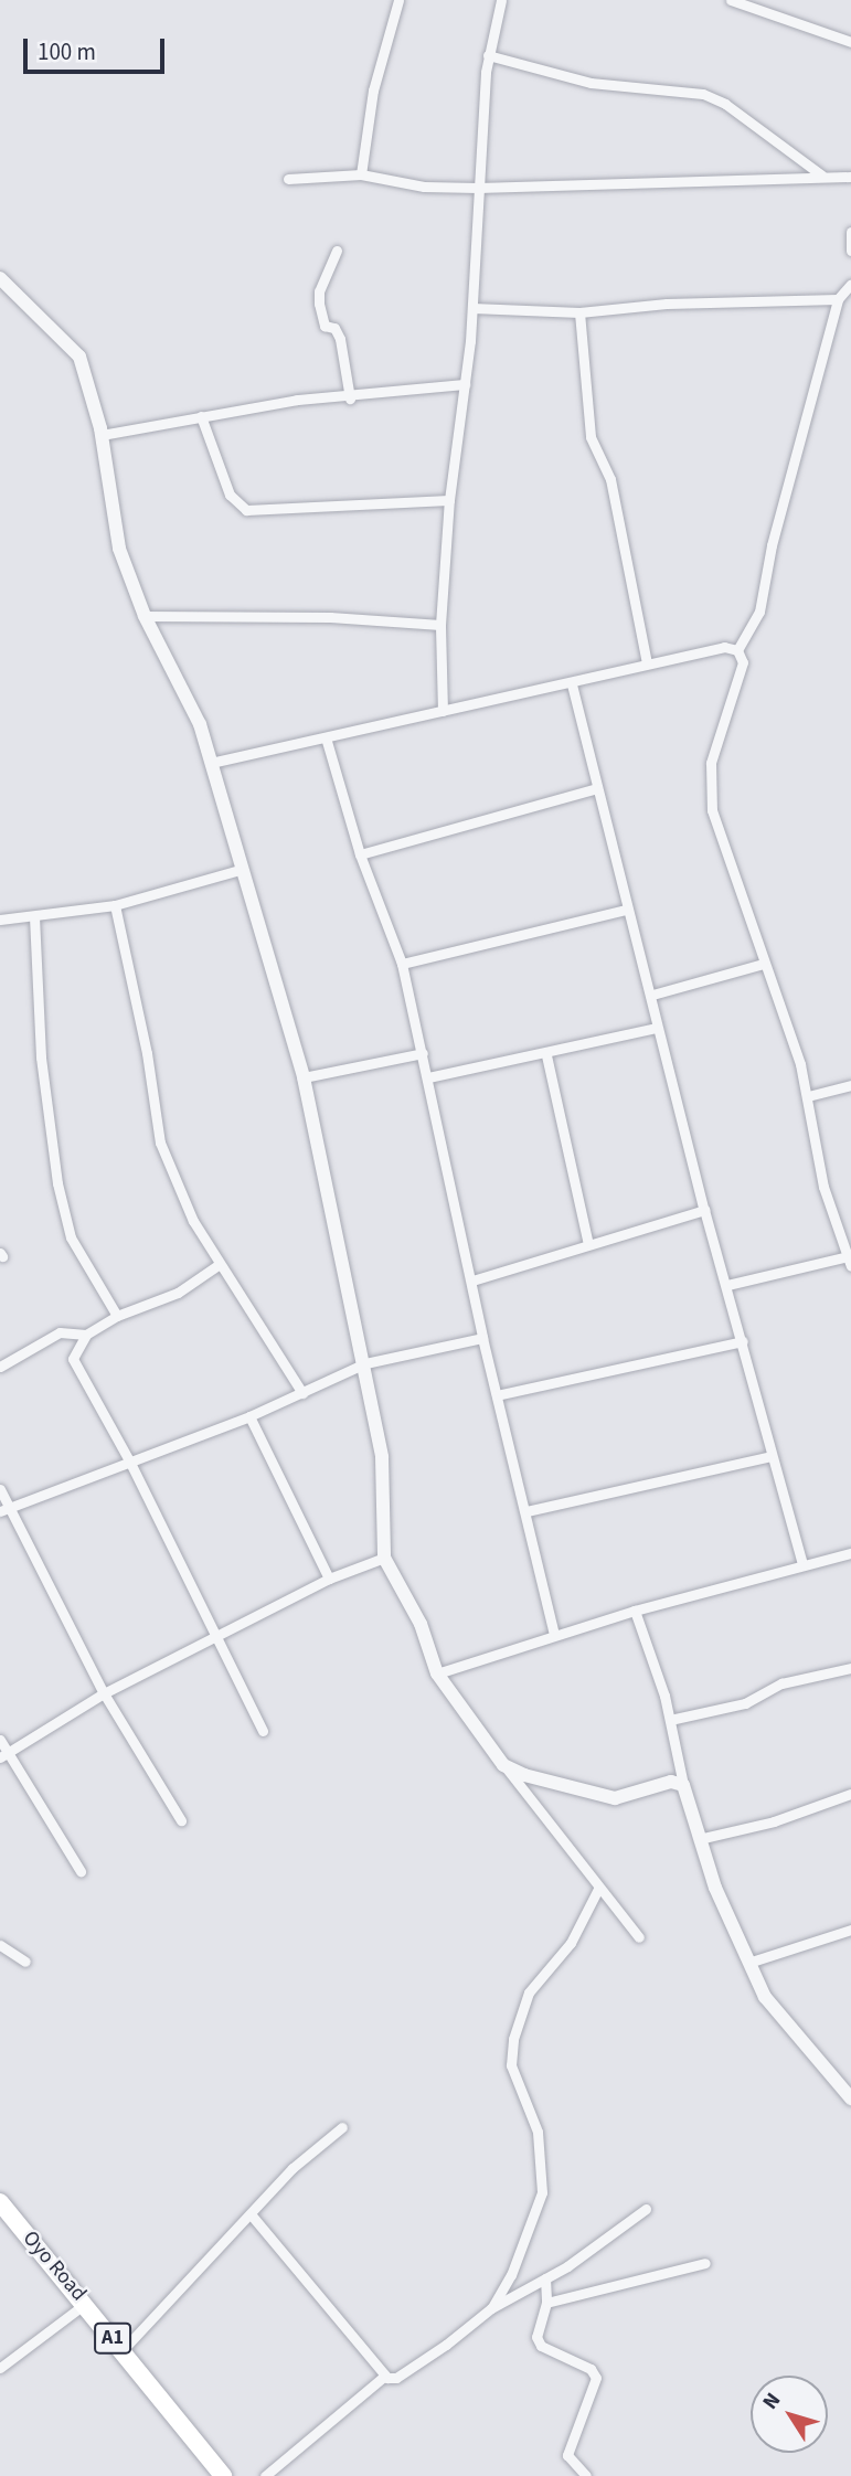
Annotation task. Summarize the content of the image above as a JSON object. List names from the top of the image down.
{
  "streets": {
    "highway": ["Oyo Road", "A1"]
  },
  "scale_bar": "100 m",
  "north": "top left"
}
